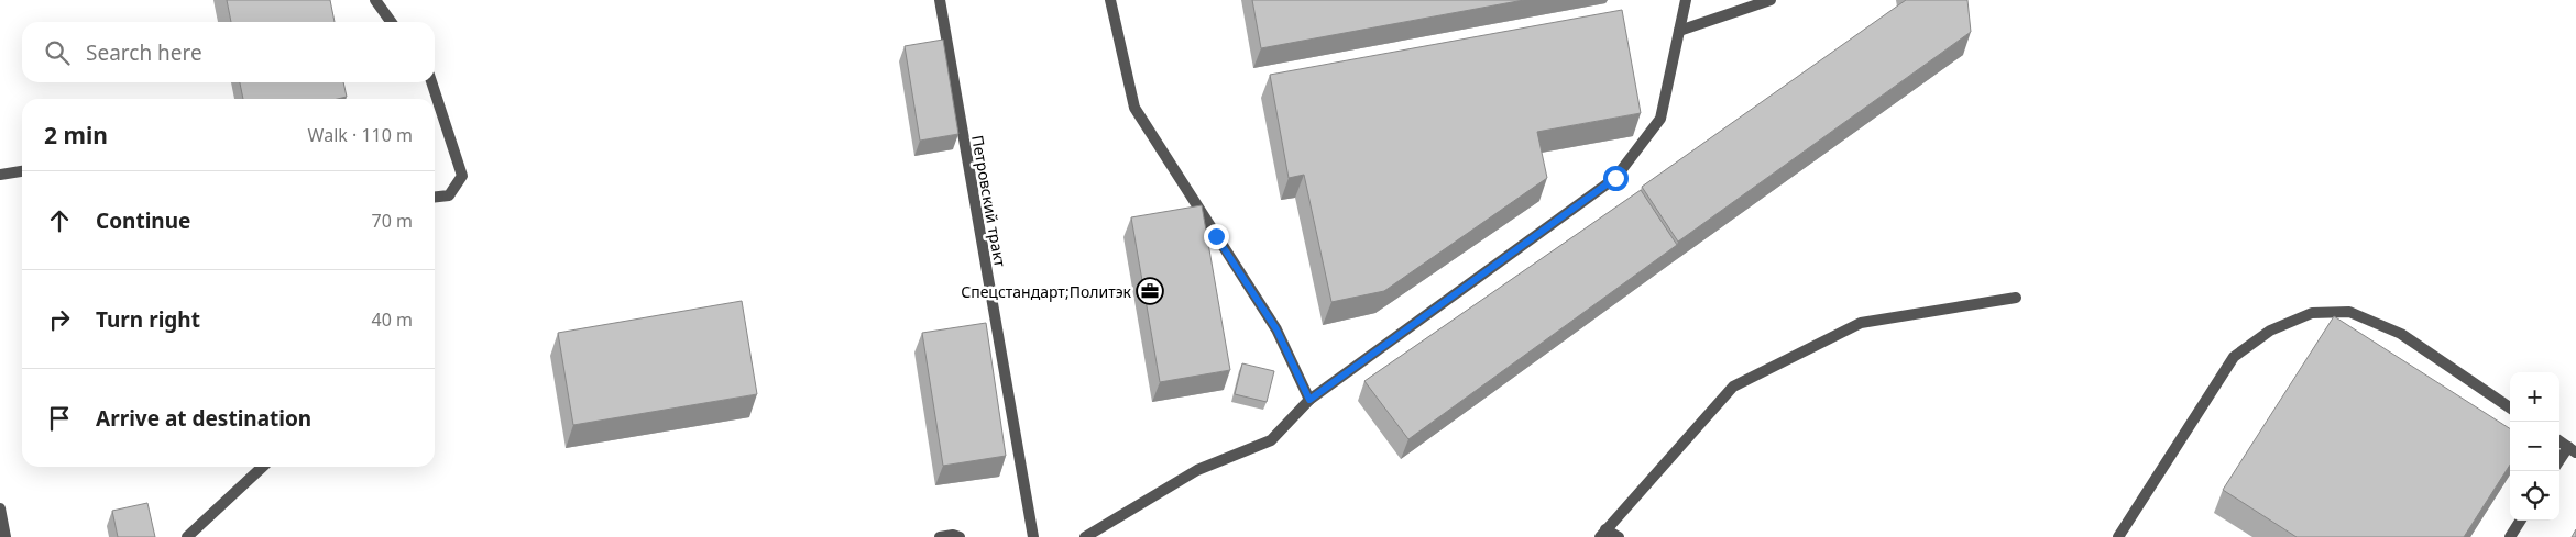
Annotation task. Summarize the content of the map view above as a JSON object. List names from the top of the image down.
{
  "streets": {
    "street": ["Петровский тракт"]
  },
  "places": {
    "office": ["Спецстандарт;Политэк"]
  },
  "page": {
    "search": "Search here",
    "heading": ["2 min", "Walk · 110 m"],
    "list": [
      ["Continue", "70 m"],
      ["Turn right", "40 m"],
      "Arrive at destination"
    ],
    "map_buttons": ["+", "−"]
  }
}
